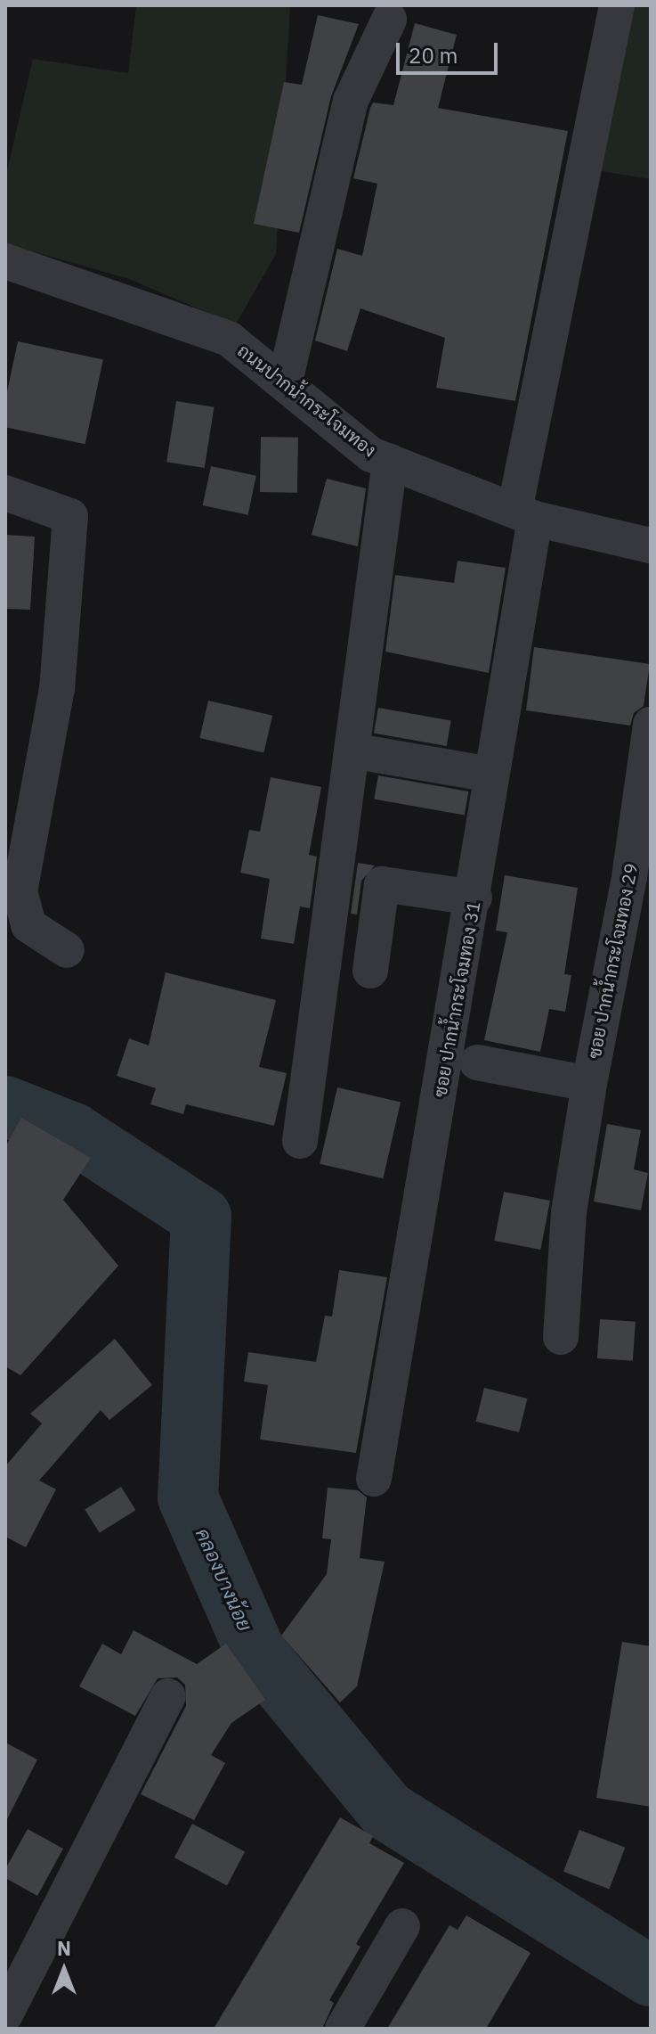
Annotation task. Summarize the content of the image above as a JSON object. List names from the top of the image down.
{
  "streets": {
    "street": ["ถนนปากน้ำกระโจมทอง", "ซอย ปากน้ำกระโจมทอง 29", "ซอย ปากน้ำกระโจมทอง 31"]
  },
  "crossings": [
    ["ถนนปากน้ำกระโจมทอง", "ซอย ปากน้ำกระโจมทอง 31"]
  ],
  "water": ["คลองบางน้อย"],
  "scale_bar": "20 m",
  "north": "top"
}
